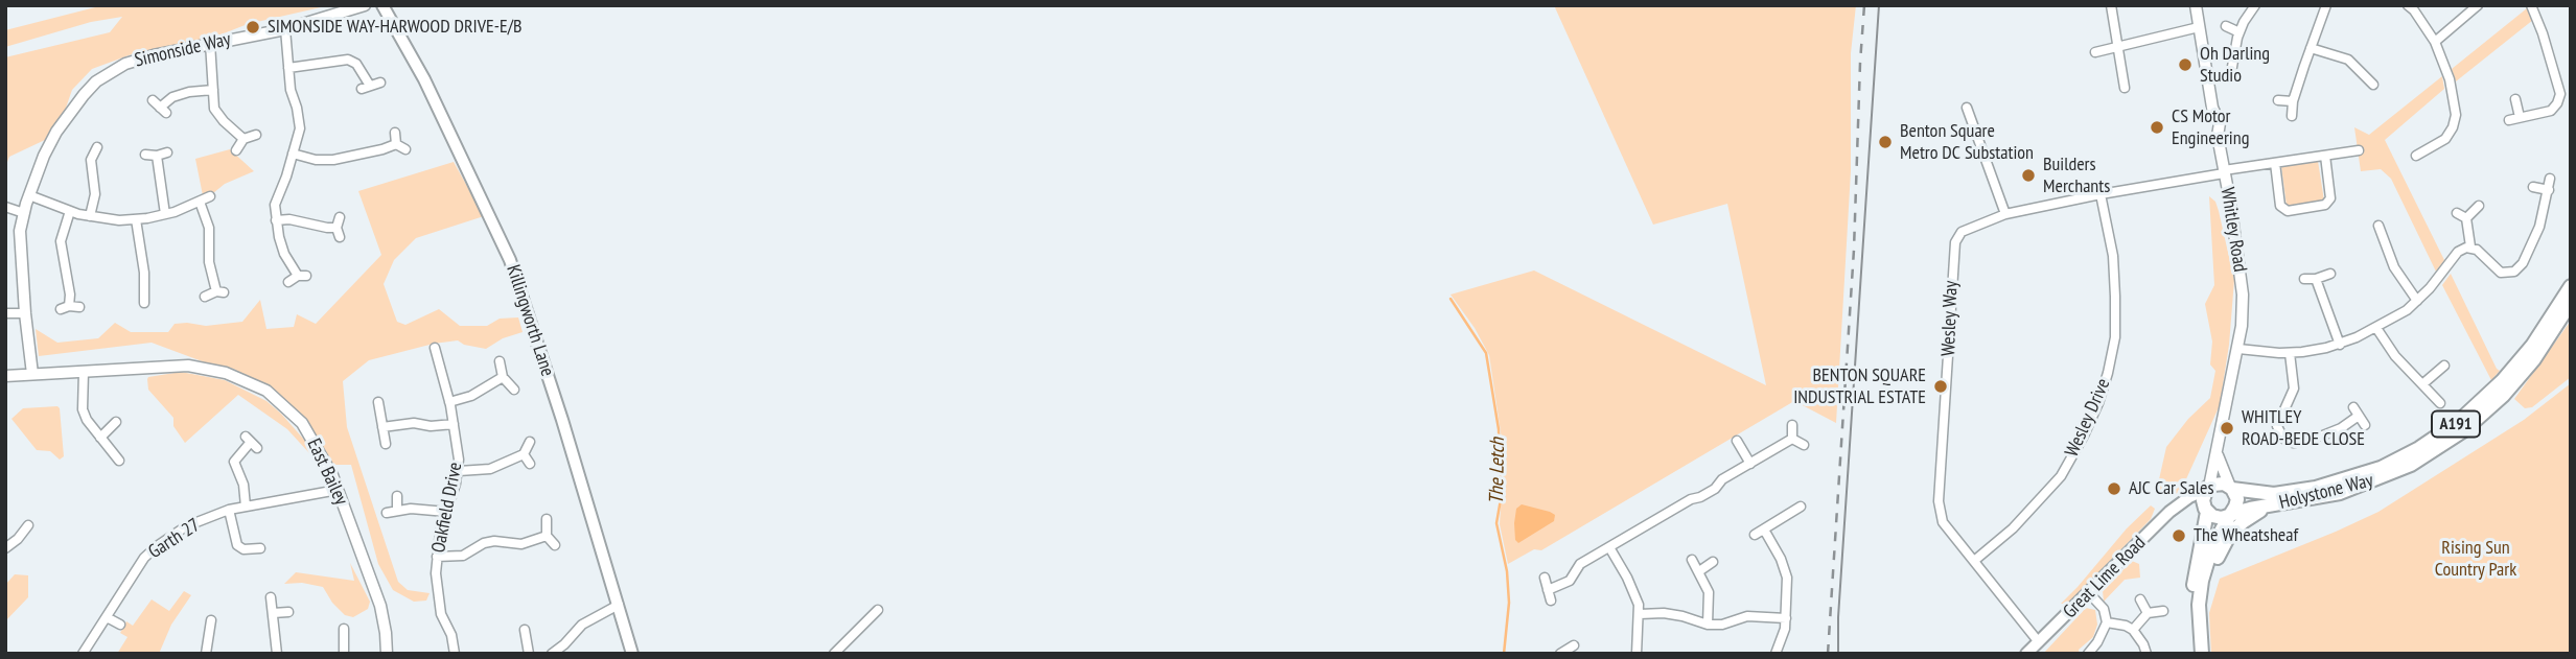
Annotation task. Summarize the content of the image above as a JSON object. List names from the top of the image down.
{
  "streets": {
    "main road": [
      "Killingworth Lane",
      "A191",
      "Holystone Way",
      "Great Lime Road"
    ],
    "street": [
      "Simonside Way",
      "Whitley Road",
      "Wesley Way",
      "Wesley Drive",
      "East Bailey",
      "Oakfield Drive",
      "Garth 27"
    ]
  },
  "crossings": [
    ["Simonside Way", "East Bailey"],
    ["Whitley Road", "Wesley Way"],
    ["Whitley Road", "A191"],
    ["Whitley Road", "Holystone Way"],
    ["Whitley Road", "Great Lime Road"],
    ["Wesley Way", "Wesley Drive"],
    ["Wesley Way", "Great Lime Road"],
    ["A191", "Holystone Way"],
    ["A191", "Great Lime Road"],
    ["East Bailey", "Garth 27"],
    ["Holystone Way", "Great Lime Road"]
  ],
  "water": ["The Letch"],
  "parks": ["Rising Sun Country Park"],
  "places": [
    "SIMONSIDE WAY-HARWOOD DRIVE-E/B",
    "Oh Darling Studio",
    "CS Motor Engineering",
    "Benton Square Metro DC Substation",
    "Builders Merchants",
    "BENTON SQUARE INDUSTRIAL ESTATE",
    "WHITLEY ROAD-BEDE CLOSE",
    "AJC Car Sales",
    "The Wheatsheaf"
  ]
}
